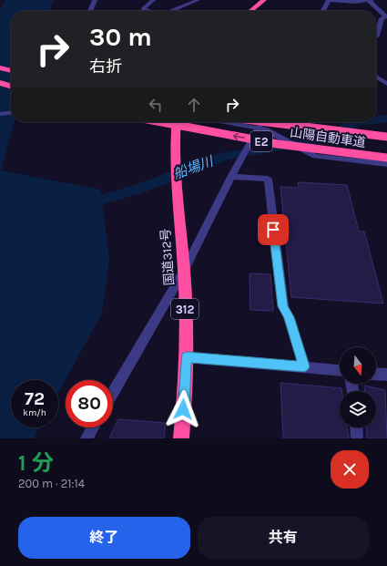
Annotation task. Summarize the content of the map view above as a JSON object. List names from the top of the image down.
{
  "streets": {
    "highway": [
      "山陽自動車道",
      "E2",
      "国道312号",
      "312"
    ]
  },
  "water": ["船場川"],
  "north": "bottom",
  "page": {
    "turn": ["30 m", "右折"],
    "speed": "72 km/h",
    "limit": "80",
    "heading": ["1 分", "200 m · 21:14"],
    "buttons": ["終了", "共有"]
  }
}
